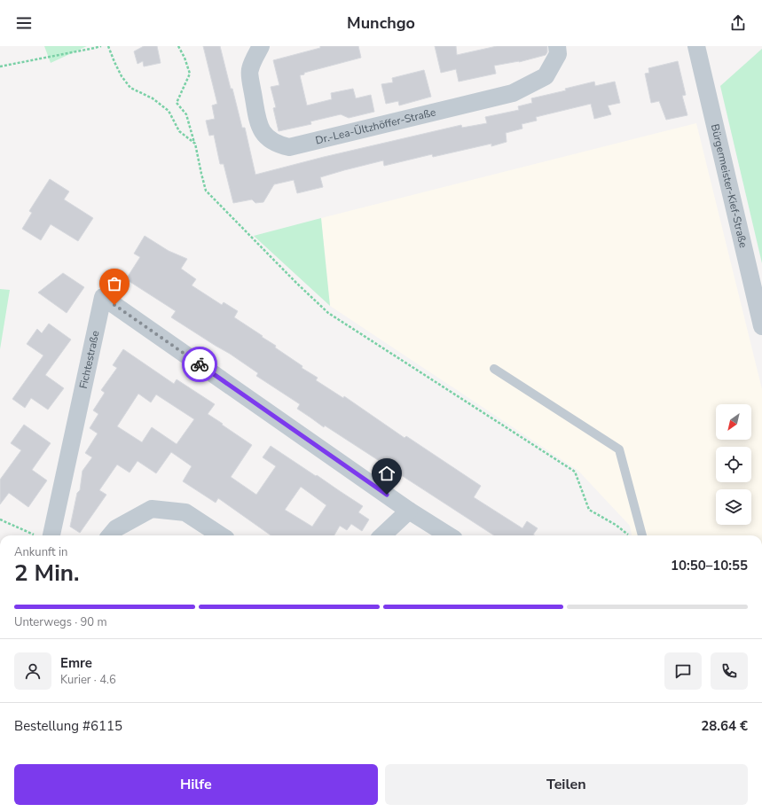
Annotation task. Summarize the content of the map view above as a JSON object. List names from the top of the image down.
{
  "streets": {
    "street": ["Dr.-Lea-Ültzhöffer-Straße", "Bürgermeister-Kief-Straße", "Fichtestraße"]
  },
  "north": "bottom left",
  "page": {
    "header": "Munchgo",
    "heading": ["2 Min.", "Ankunft in", "10:50–10:55"],
    "panel": [
      "Emre",
      "Kurier · 4.6",
      "Bestellung #6115",
      "28.64 €"
    ],
    "bar": "Unterwegs · 90 m",
    "buttons": ["Hilfe", "Teilen"]
  }
}
